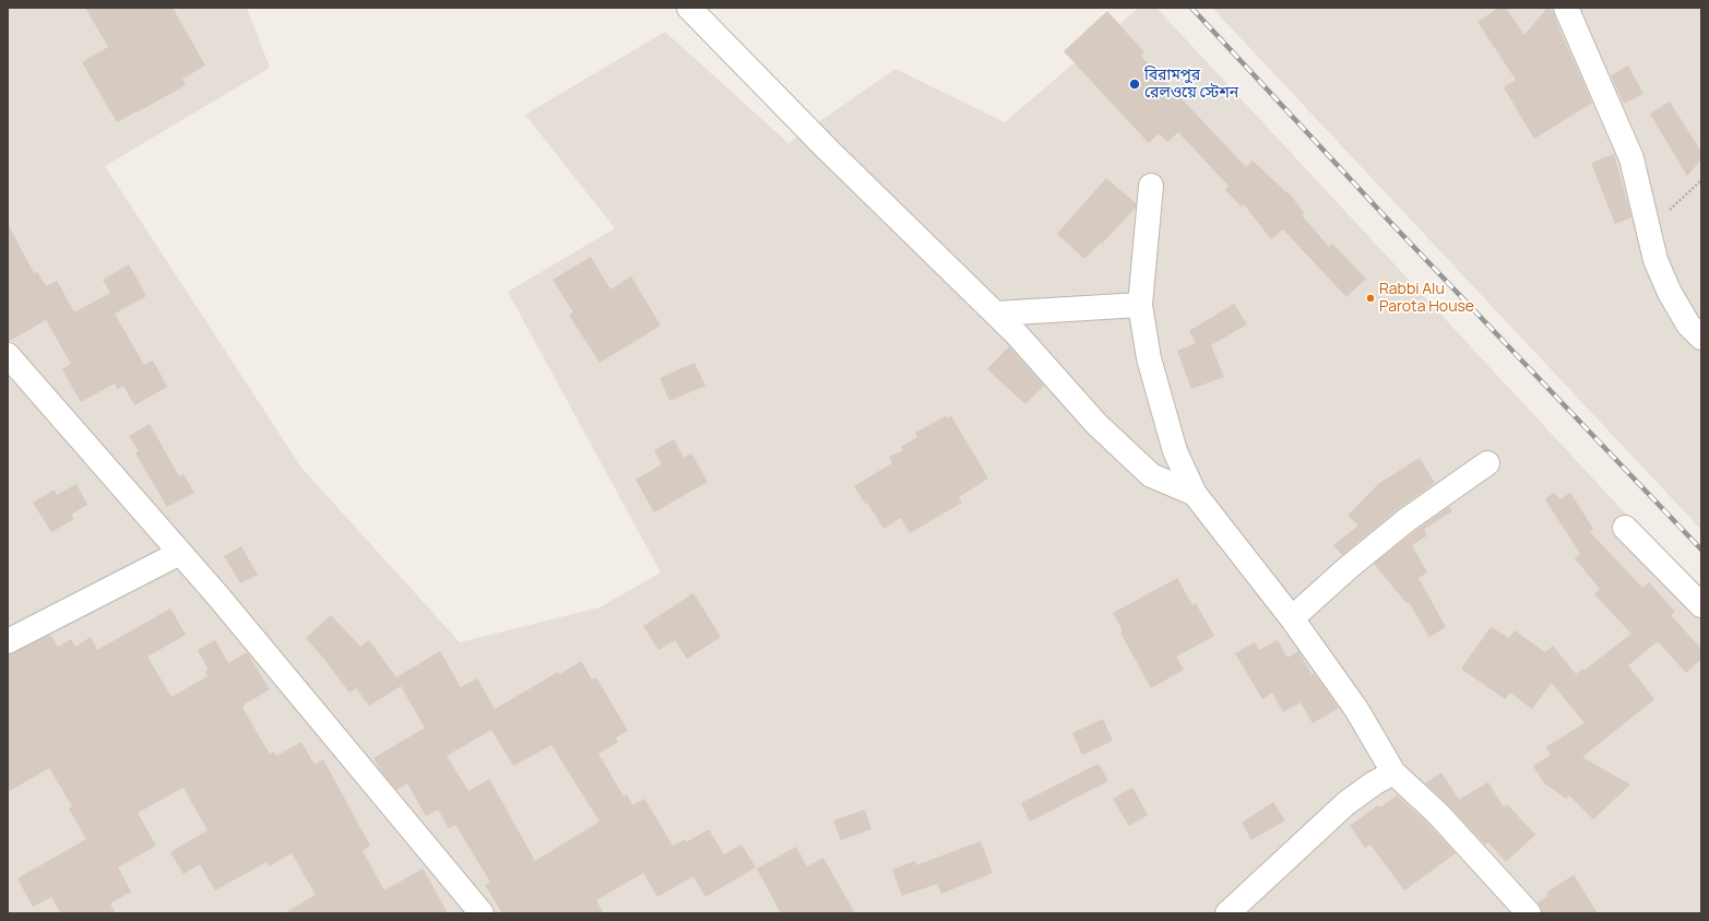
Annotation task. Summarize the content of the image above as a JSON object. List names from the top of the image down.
{
  "places": ["বিরামপুর রেলওয়ে স্টেশন", "Rabbi Alu Parota House"]
}
